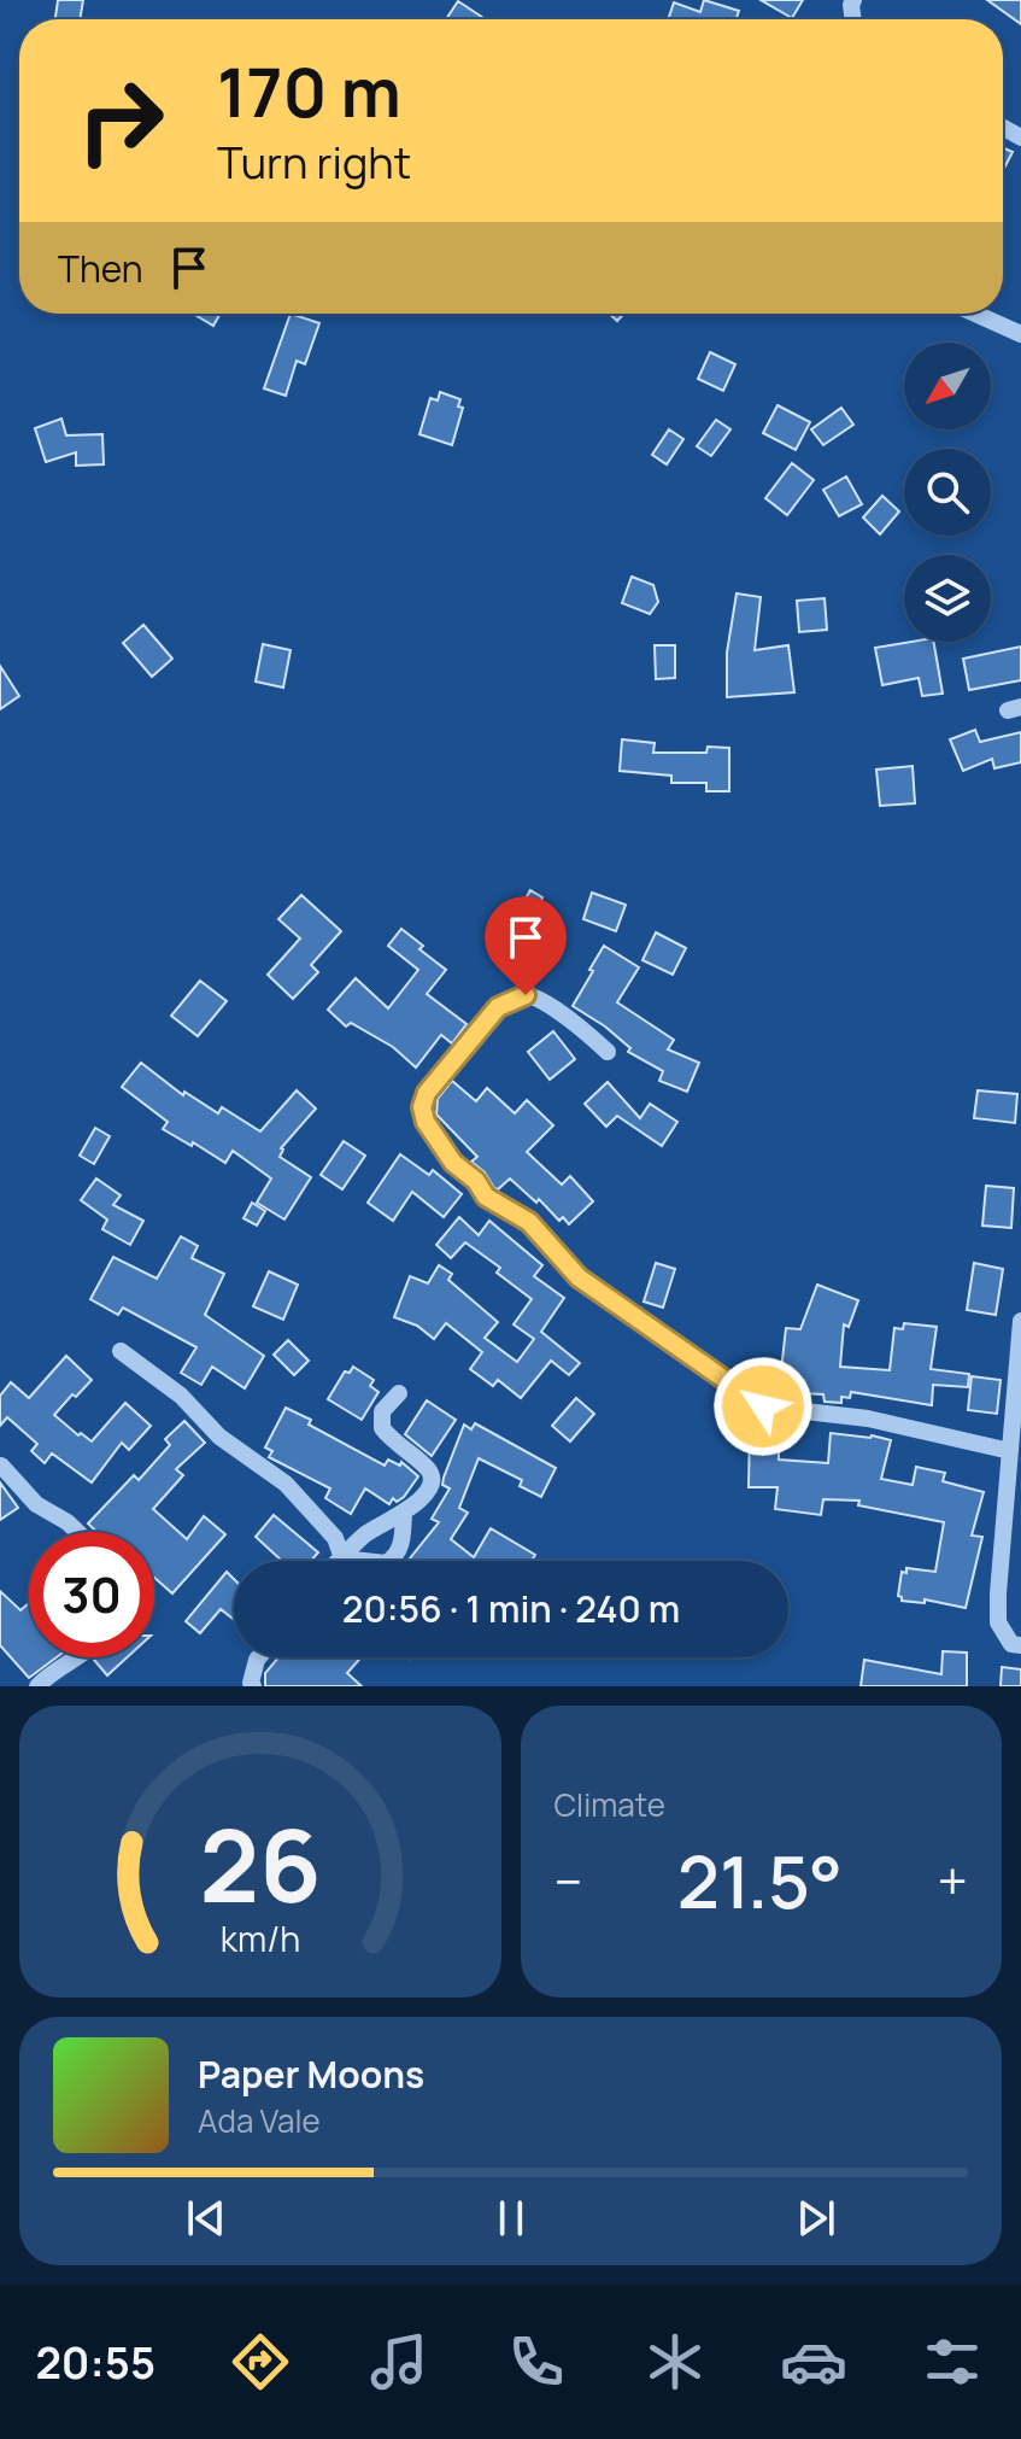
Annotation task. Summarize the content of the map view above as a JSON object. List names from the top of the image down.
{
  "north": "bottom left",
  "page": {
    "turn": ["170 m", "Turn right"],
    "then": "Then",
    "limit": "30",
    "trip": "20:56 · 1 min · 240 m",
    "tile": "Climate",
    "heat": ["−", "21.5°", "+"],
    "song": ["Paper Moons", "Ada Vale"],
    "tabs": "20:55",
    "gauge": ["26", "km/h"]
  }
}
